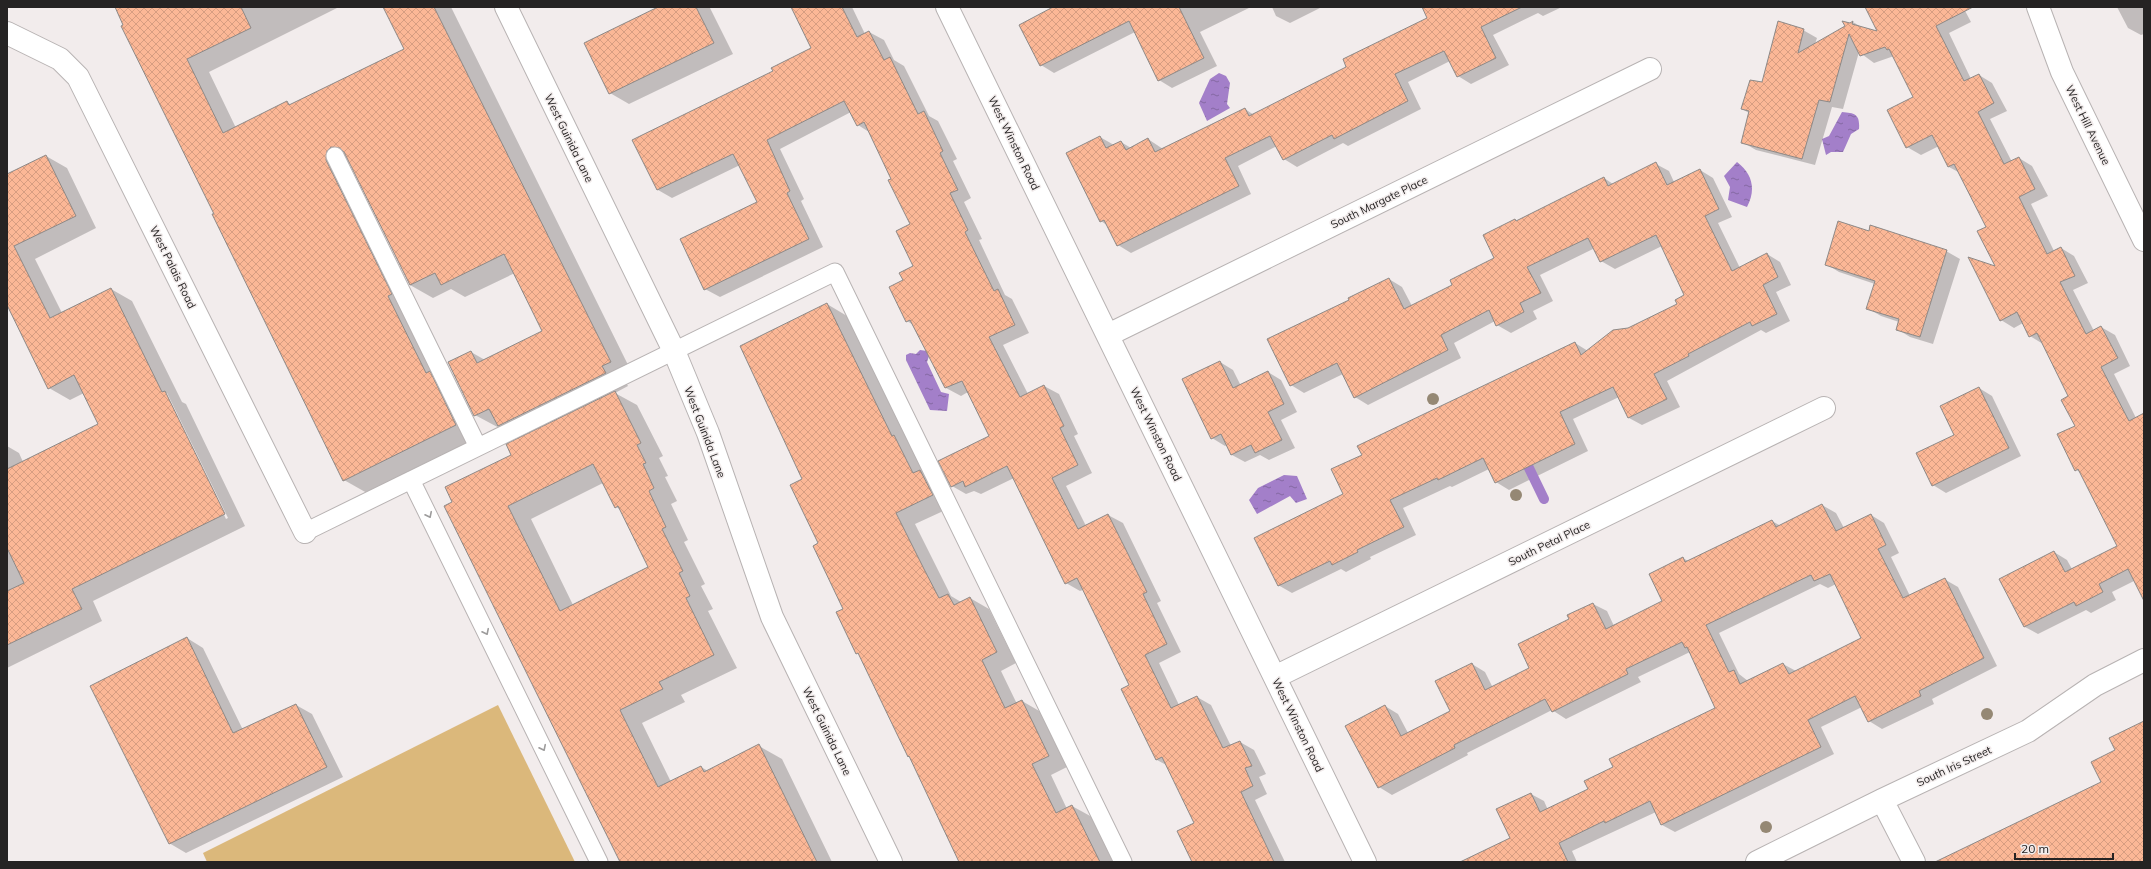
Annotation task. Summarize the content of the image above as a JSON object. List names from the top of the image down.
{
  "streets": {
    "street": [
      "West Hill Avenue",
      "West Guinida Lane",
      "West Winston Road",
      "South Margate Place",
      "West Palais Road",
      "South Petal Place",
      "South Iris Street"
    ]
  },
  "crossings": [
    ["West Winston Road", "South Margate Place"],
    ["West Winston Road", "South Petal Place"]
  ],
  "scale_bar": "20 m"
}
